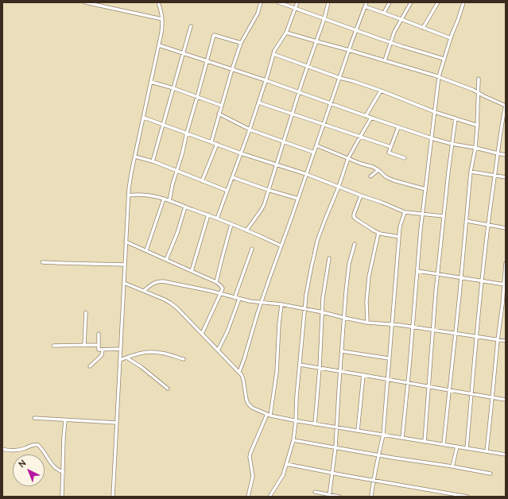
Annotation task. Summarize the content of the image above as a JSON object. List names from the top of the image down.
{
  "north": "top left"
}
